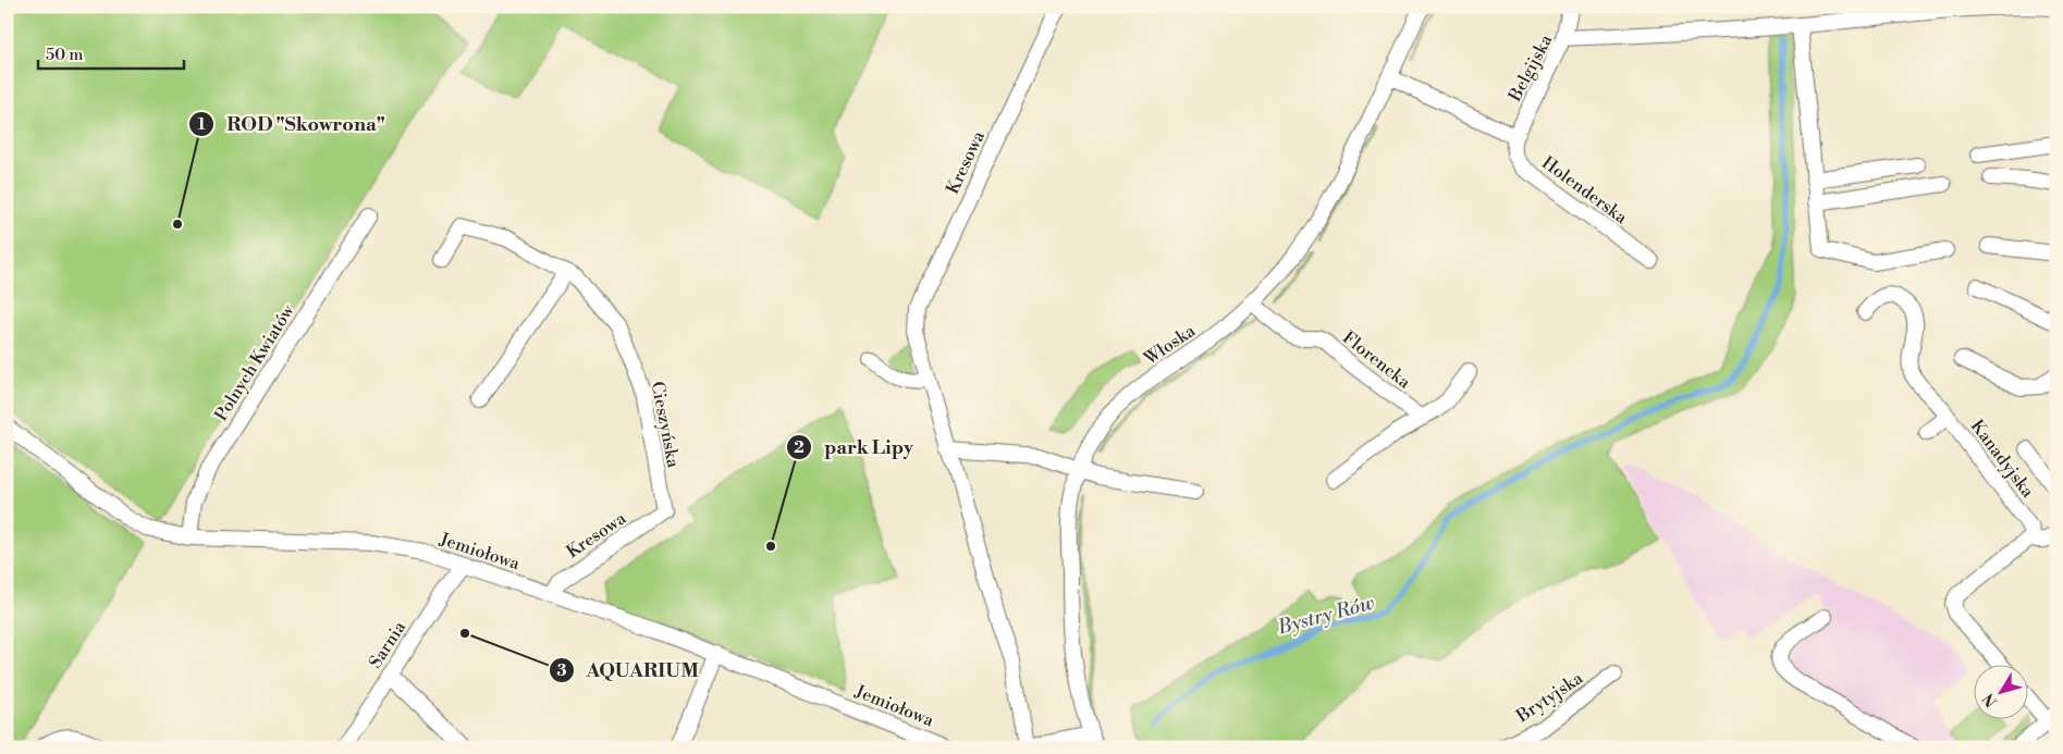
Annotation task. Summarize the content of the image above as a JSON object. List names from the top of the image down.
{
  "streets": {
    "street": [
      "Belgijska",
      "Kresowa",
      "Holenderska",
      "Włoska",
      "Florencka",
      "Polnych Kwiatów",
      "Cieszyńska",
      "Kanadyjska",
      "Jemiołowa",
      "Sarnia",
      "Brytyjska"
    ]
  },
  "crossings": [
    ["Belgijska", "Holenderska"],
    ["Kresowa", "Cieszyńska"],
    ["Kresowa", "Jemiołowa"],
    ["Włoska", "Florencka"],
    ["Polnych Kwiatów", "Jemiołowa"],
    ["Jemiołowa", "Sarnia"]
  ],
  "water": ["Bystry Rów"],
  "places": ["ROD \"Skowrona\"", "park Lipy", "AQUARIUM"],
  "scale_bar": "50 m",
  "north": "bottom left"
}
